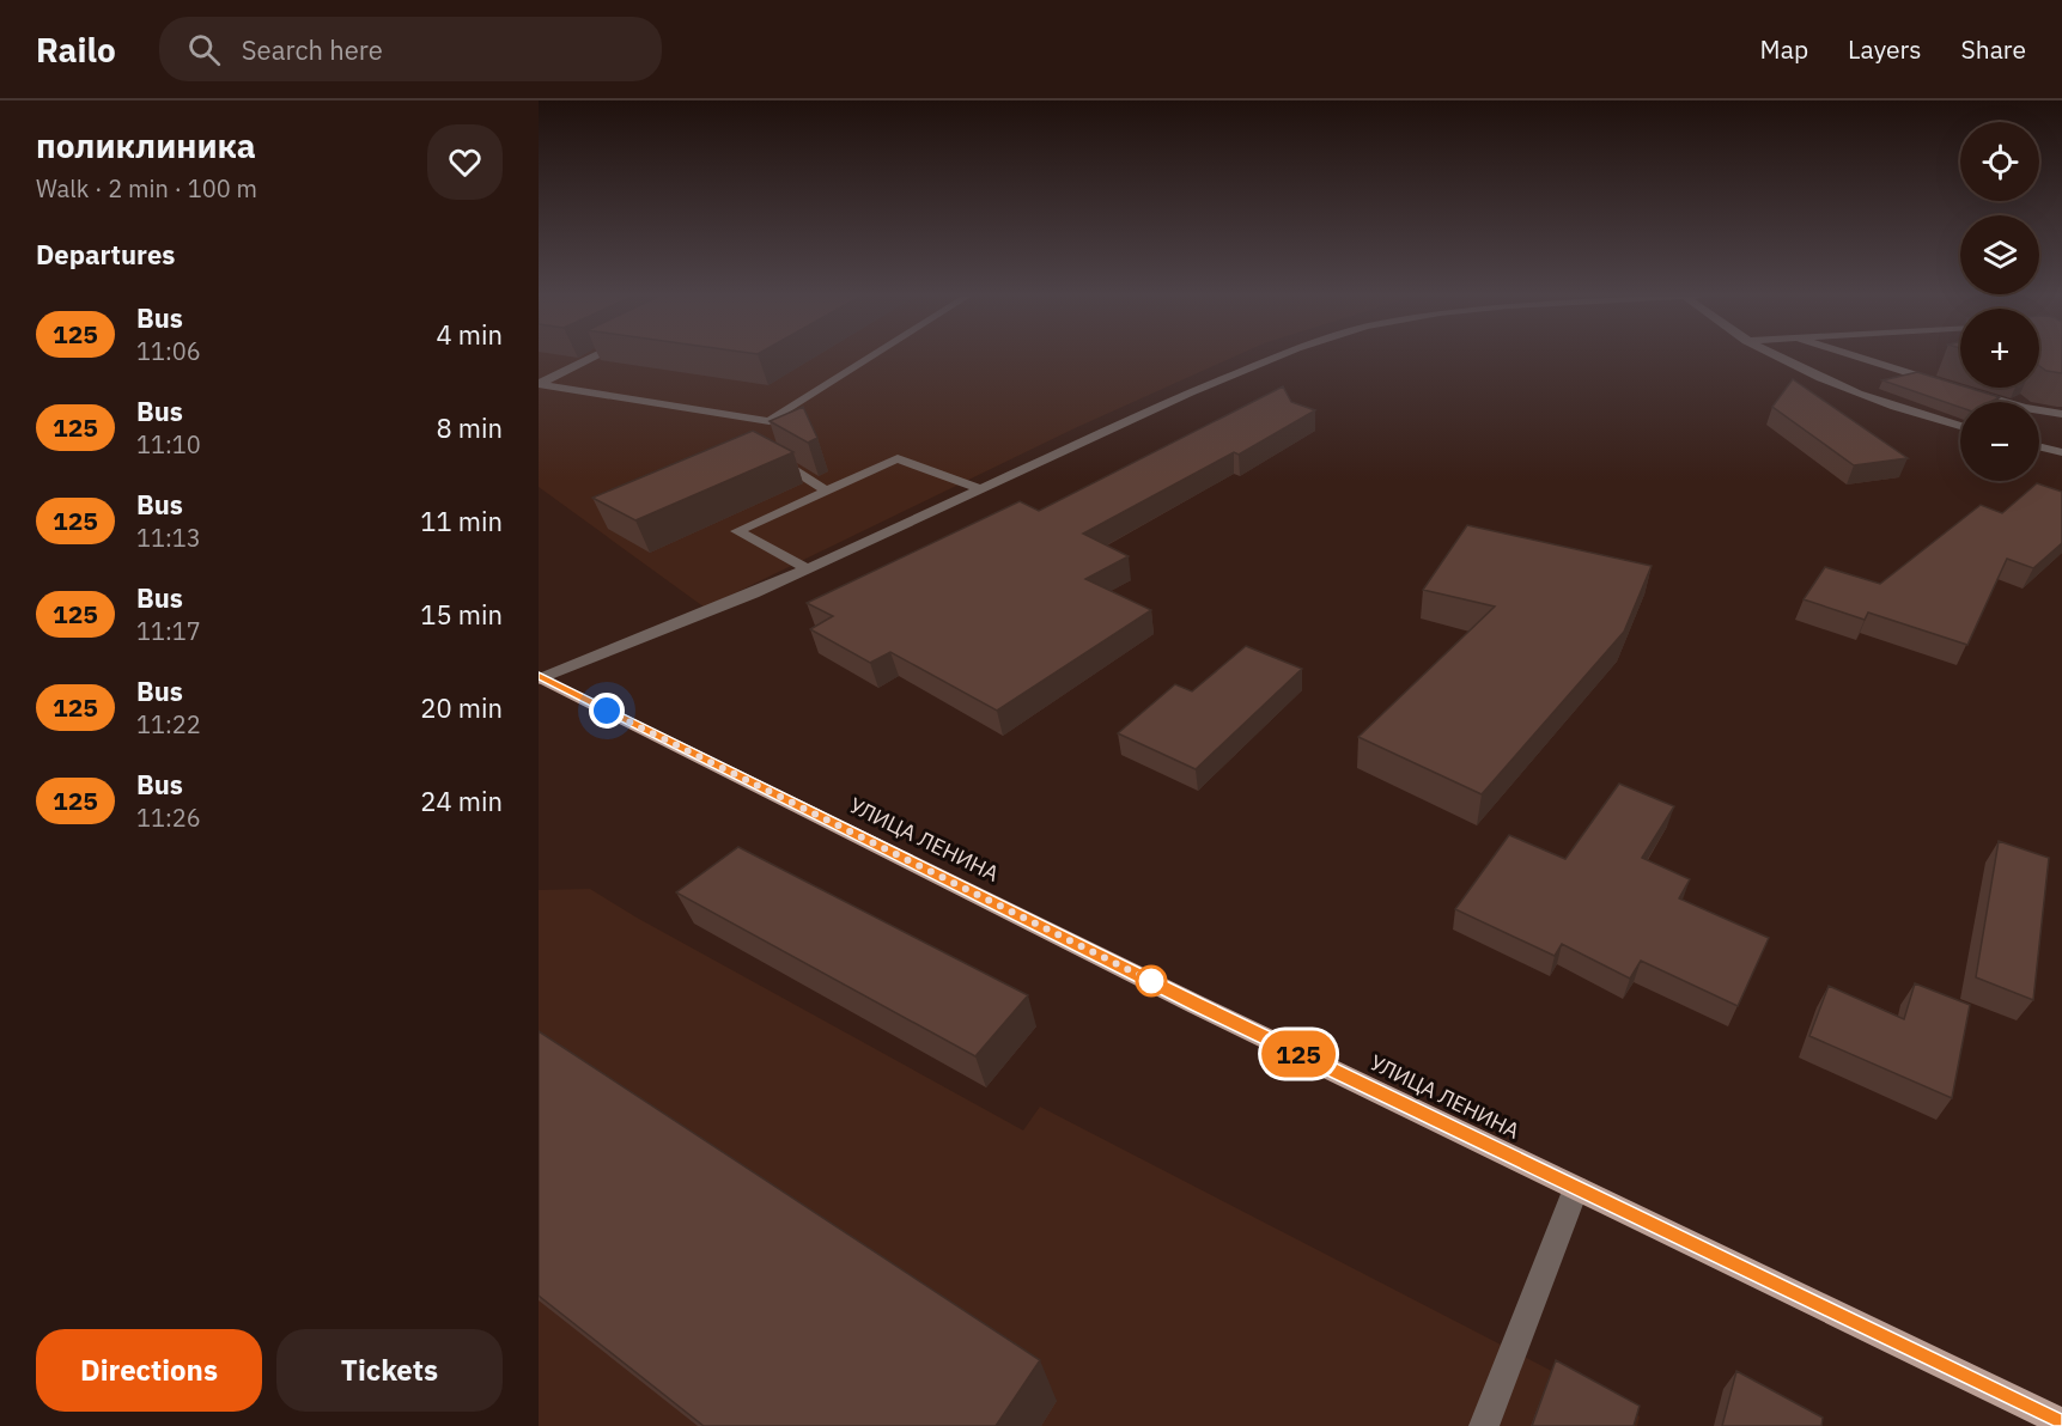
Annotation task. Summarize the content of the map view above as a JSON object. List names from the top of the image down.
{
  "streets": {
    "main road": ["УЛИЦА ЛЕНИНА"]
  },
  "lines": ["bus line 125"],
  "page": {
    "header": "Railo",
    "search": "Search here",
    "nav": ["Map", "Layers", "Share"],
    "heading": [
      ["поликлиника", "Walk · 2 min · 100 m"],
      "Departures"
    ],
    "on_map": "125",
    "map_buttons": ["+", "−"],
    "list": [
      {
        "mark": "125",
        "name": "Bus",
        "note": "11:06",
        "value": "4 min"
      },
      {
        "mark": "125",
        "name": "Bus",
        "note": "11:10",
        "value": "8 min"
      },
      {
        "mark": "125",
        "name": "Bus",
        "note": "11:13",
        "value": "11 min"
      },
      {
        "mark": "125",
        "name": "Bus",
        "note": "11:17",
        "value": "15 min"
      },
      {
        "mark": "125",
        "name": "Bus",
        "note": "11:22",
        "value": "20 min"
      },
      {
        "mark": "125",
        "name": "Bus",
        "note": "11:26",
        "value": "24 min"
      }
    ],
    "buttons": ["Directions", "Tickets"]
  }
}
